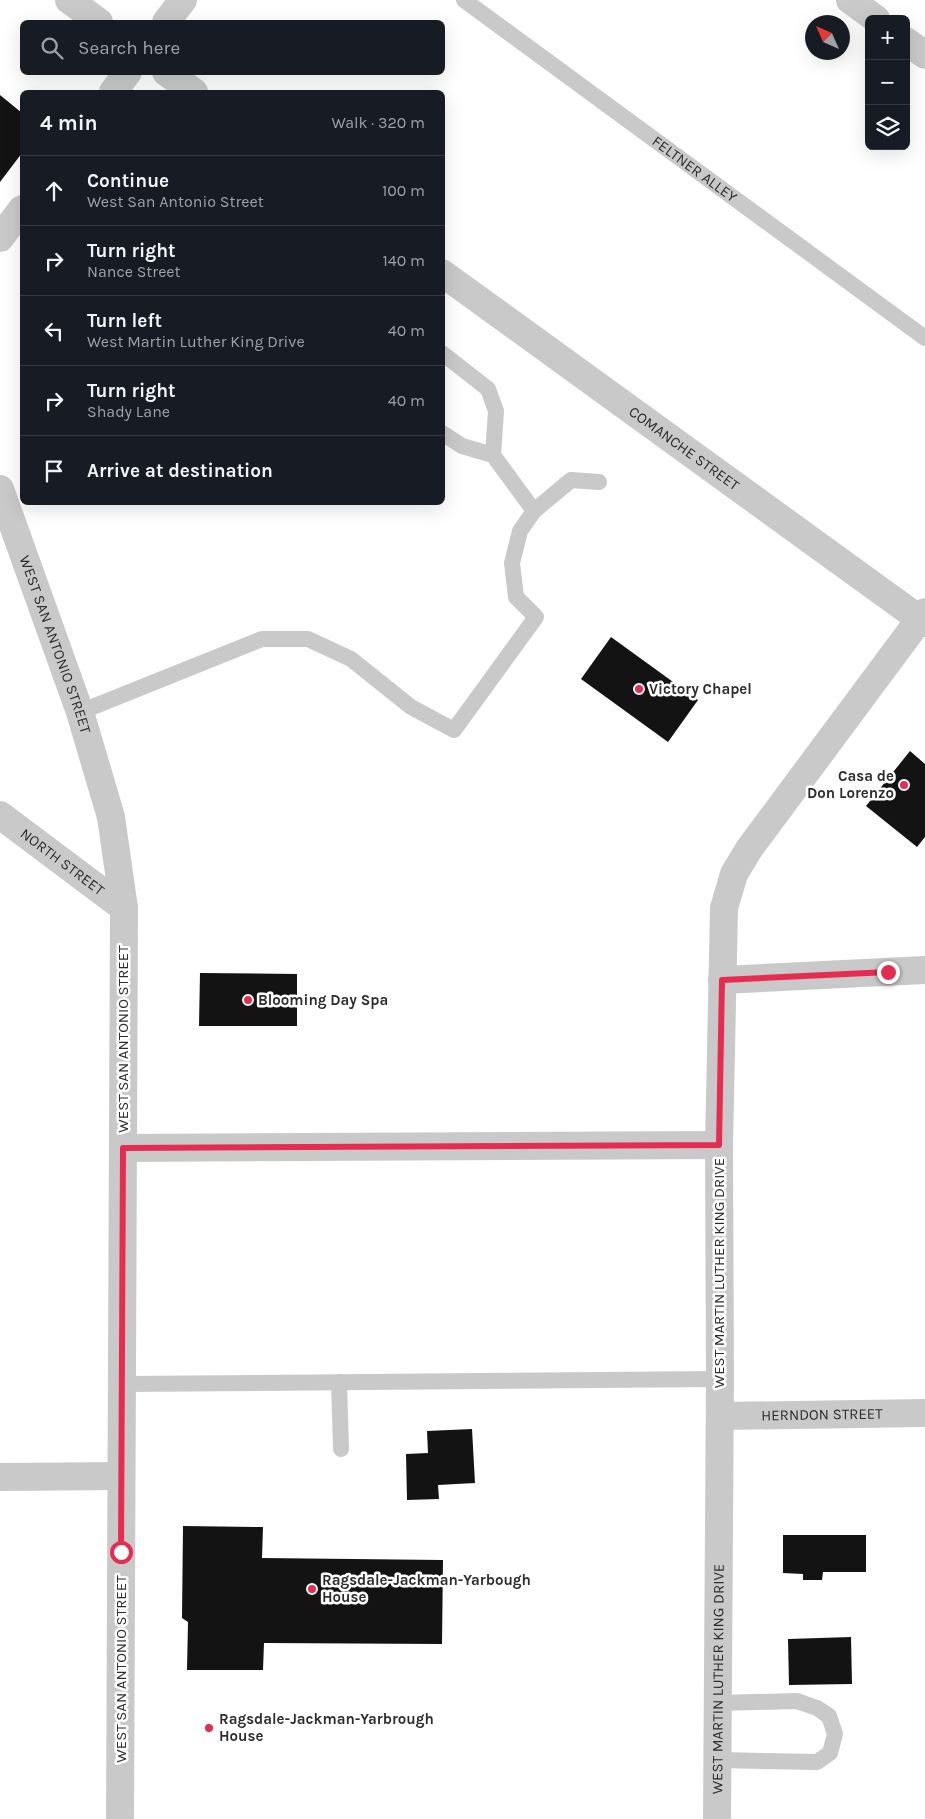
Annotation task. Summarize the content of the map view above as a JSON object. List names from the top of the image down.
{
  "streets": {
    "street": [
      "COMANCHE STREET",
      "WEST SAN ANTONIO STREET",
      "NORTH STREET",
      "WEST MARTIN LUTHER KING DRIVE",
      "HERNDON STREET"
    ],
    "lane": ["FELTNER ALLEY"]
  },
  "crossings": [
    ["COMANCHE STREET", "WEST MARTIN LUTHER KING DRIVE"],
    ["WEST SAN ANTONIO STREET", "NORTH STREET"],
    ["WEST MARTIN LUTHER KING DRIVE", "HERNDON STREET"]
  ],
  "places": [
    "Victory Chapel",
    "Casa de Don Lorenzo",
    "Blooming Day Spa",
    "Ragsdale-Jackman-Yarbough House",
    "Ragsdale-Jackman-Yarbrough House"
  ],
  "north": "top left",
  "page": {
    "map_buttons": ["+", "−"],
    "search": "Search here",
    "heading": ["4 min", "Walk · 320 m"],
    "list": [
      ["Continue", "West San Antonio Street", "100 m"],
      ["Turn right", "Nance Street", "140 m"],
      ["Turn left", "West Martin Luther King Drive", "40 m"],
      ["Turn right", "Shady Lane", "40 m"],
      "Arrive at destination"
    ]
  }
}
